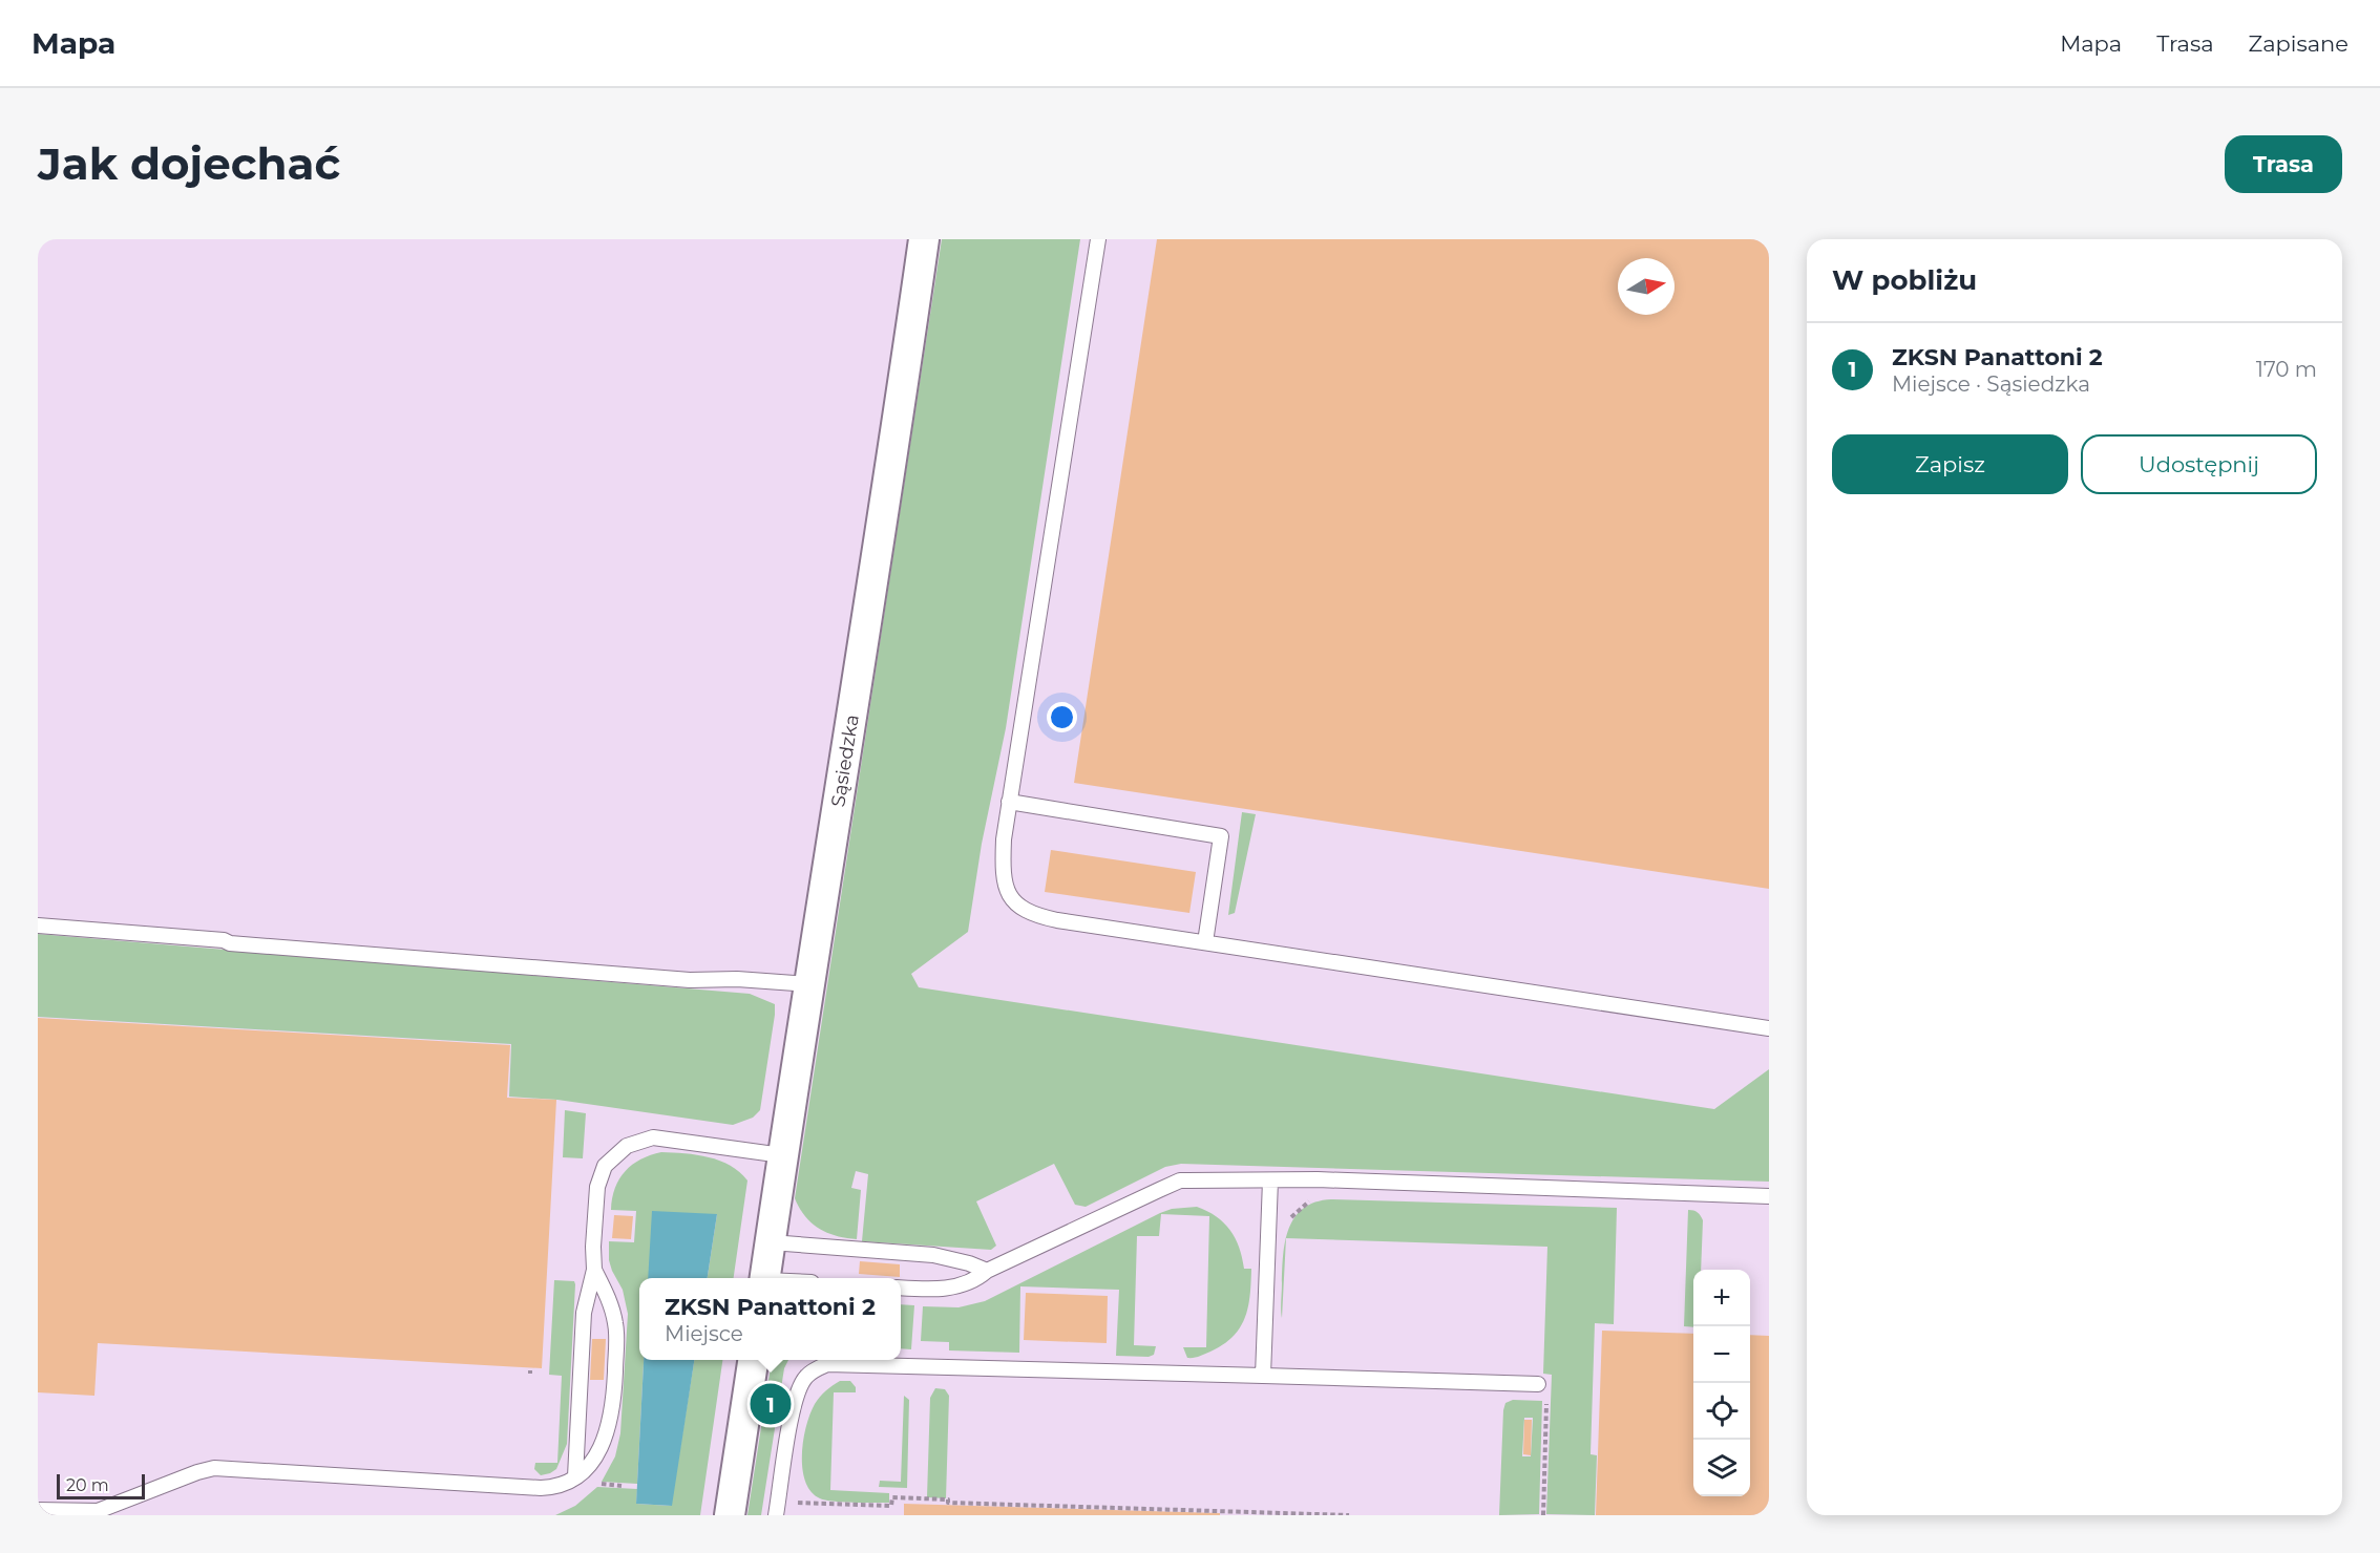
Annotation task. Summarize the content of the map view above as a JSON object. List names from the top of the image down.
{
  "streets": {
    "street": ["Sąsiedzka"]
  },
  "scale_bar": "20 m",
  "north": "right",
  "page": {
    "header": "Mapa",
    "nav": ["Mapa", "Trasa", "Zapisane"],
    "buttons": [
      "Trasa",
      ["Zapisz", "Udostępnij"]
    ],
    "title": "Jak dojechać",
    "heading": "W pobliżu",
    "list": [
      {
        "mark": "1",
        "name": "ZKSN Panattoni 2",
        "note": "Miejsce · Sąsiedzka",
        "value": "170 m"
      }
    ],
    "map_buttons": ["+", "−"],
    "popup": ["ZKSN Panattoni 2", "Miejsce"],
    "pins": "1",
    "scale": "20 m"
  }
}
